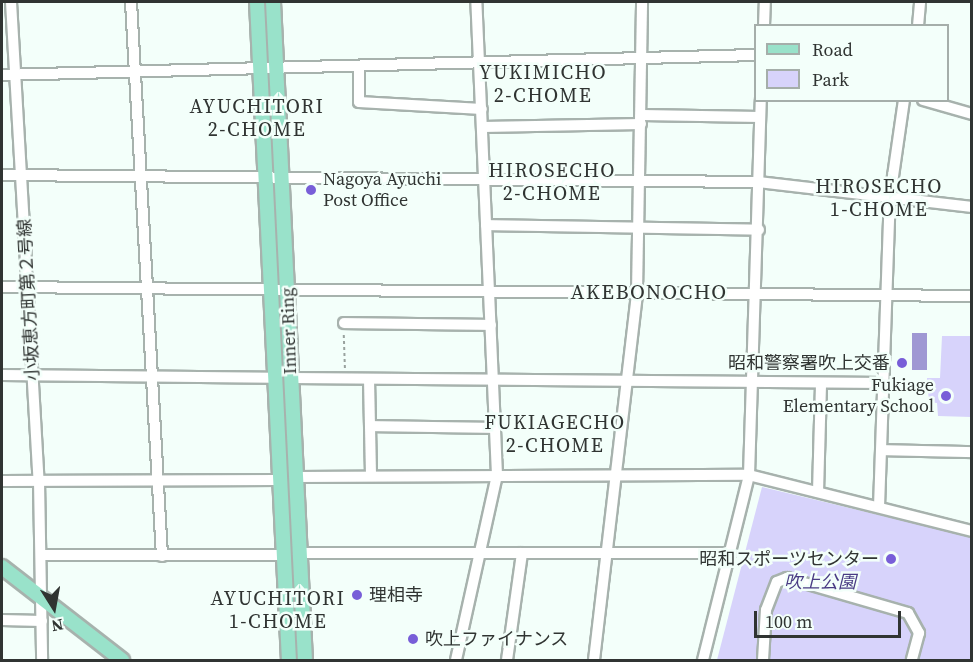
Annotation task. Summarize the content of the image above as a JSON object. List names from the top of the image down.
{
  "streets": {
    "main road": ["Inner Ring"],
    "street": ["小坂恵方町第２号線"]
  },
  "districts": [
    "YUKIMICHO 2-CHOME",
    "AYUCHITORI 2-CHOME",
    "HIROSECHO 2-CHOME",
    "HIROSECHO 1-CHOME",
    "AKEBONOCHO",
    "FUKIAGECHO 2-CHOME",
    "AYUCHITORI 1-CHOME"
  ],
  "parks": ["吹上公園"],
  "places": [
    "Nagoya Ayuchi Post Office",
    "昭和警察署吹上交番",
    "Fukiage Elementary School",
    "昭和スポーツセンター",
    "理相寺",
    "吹上ファイナンス"
  ],
  "legend": ["Road", "Park"],
  "scale_bar": "100 m",
  "north": "bottom"
}
